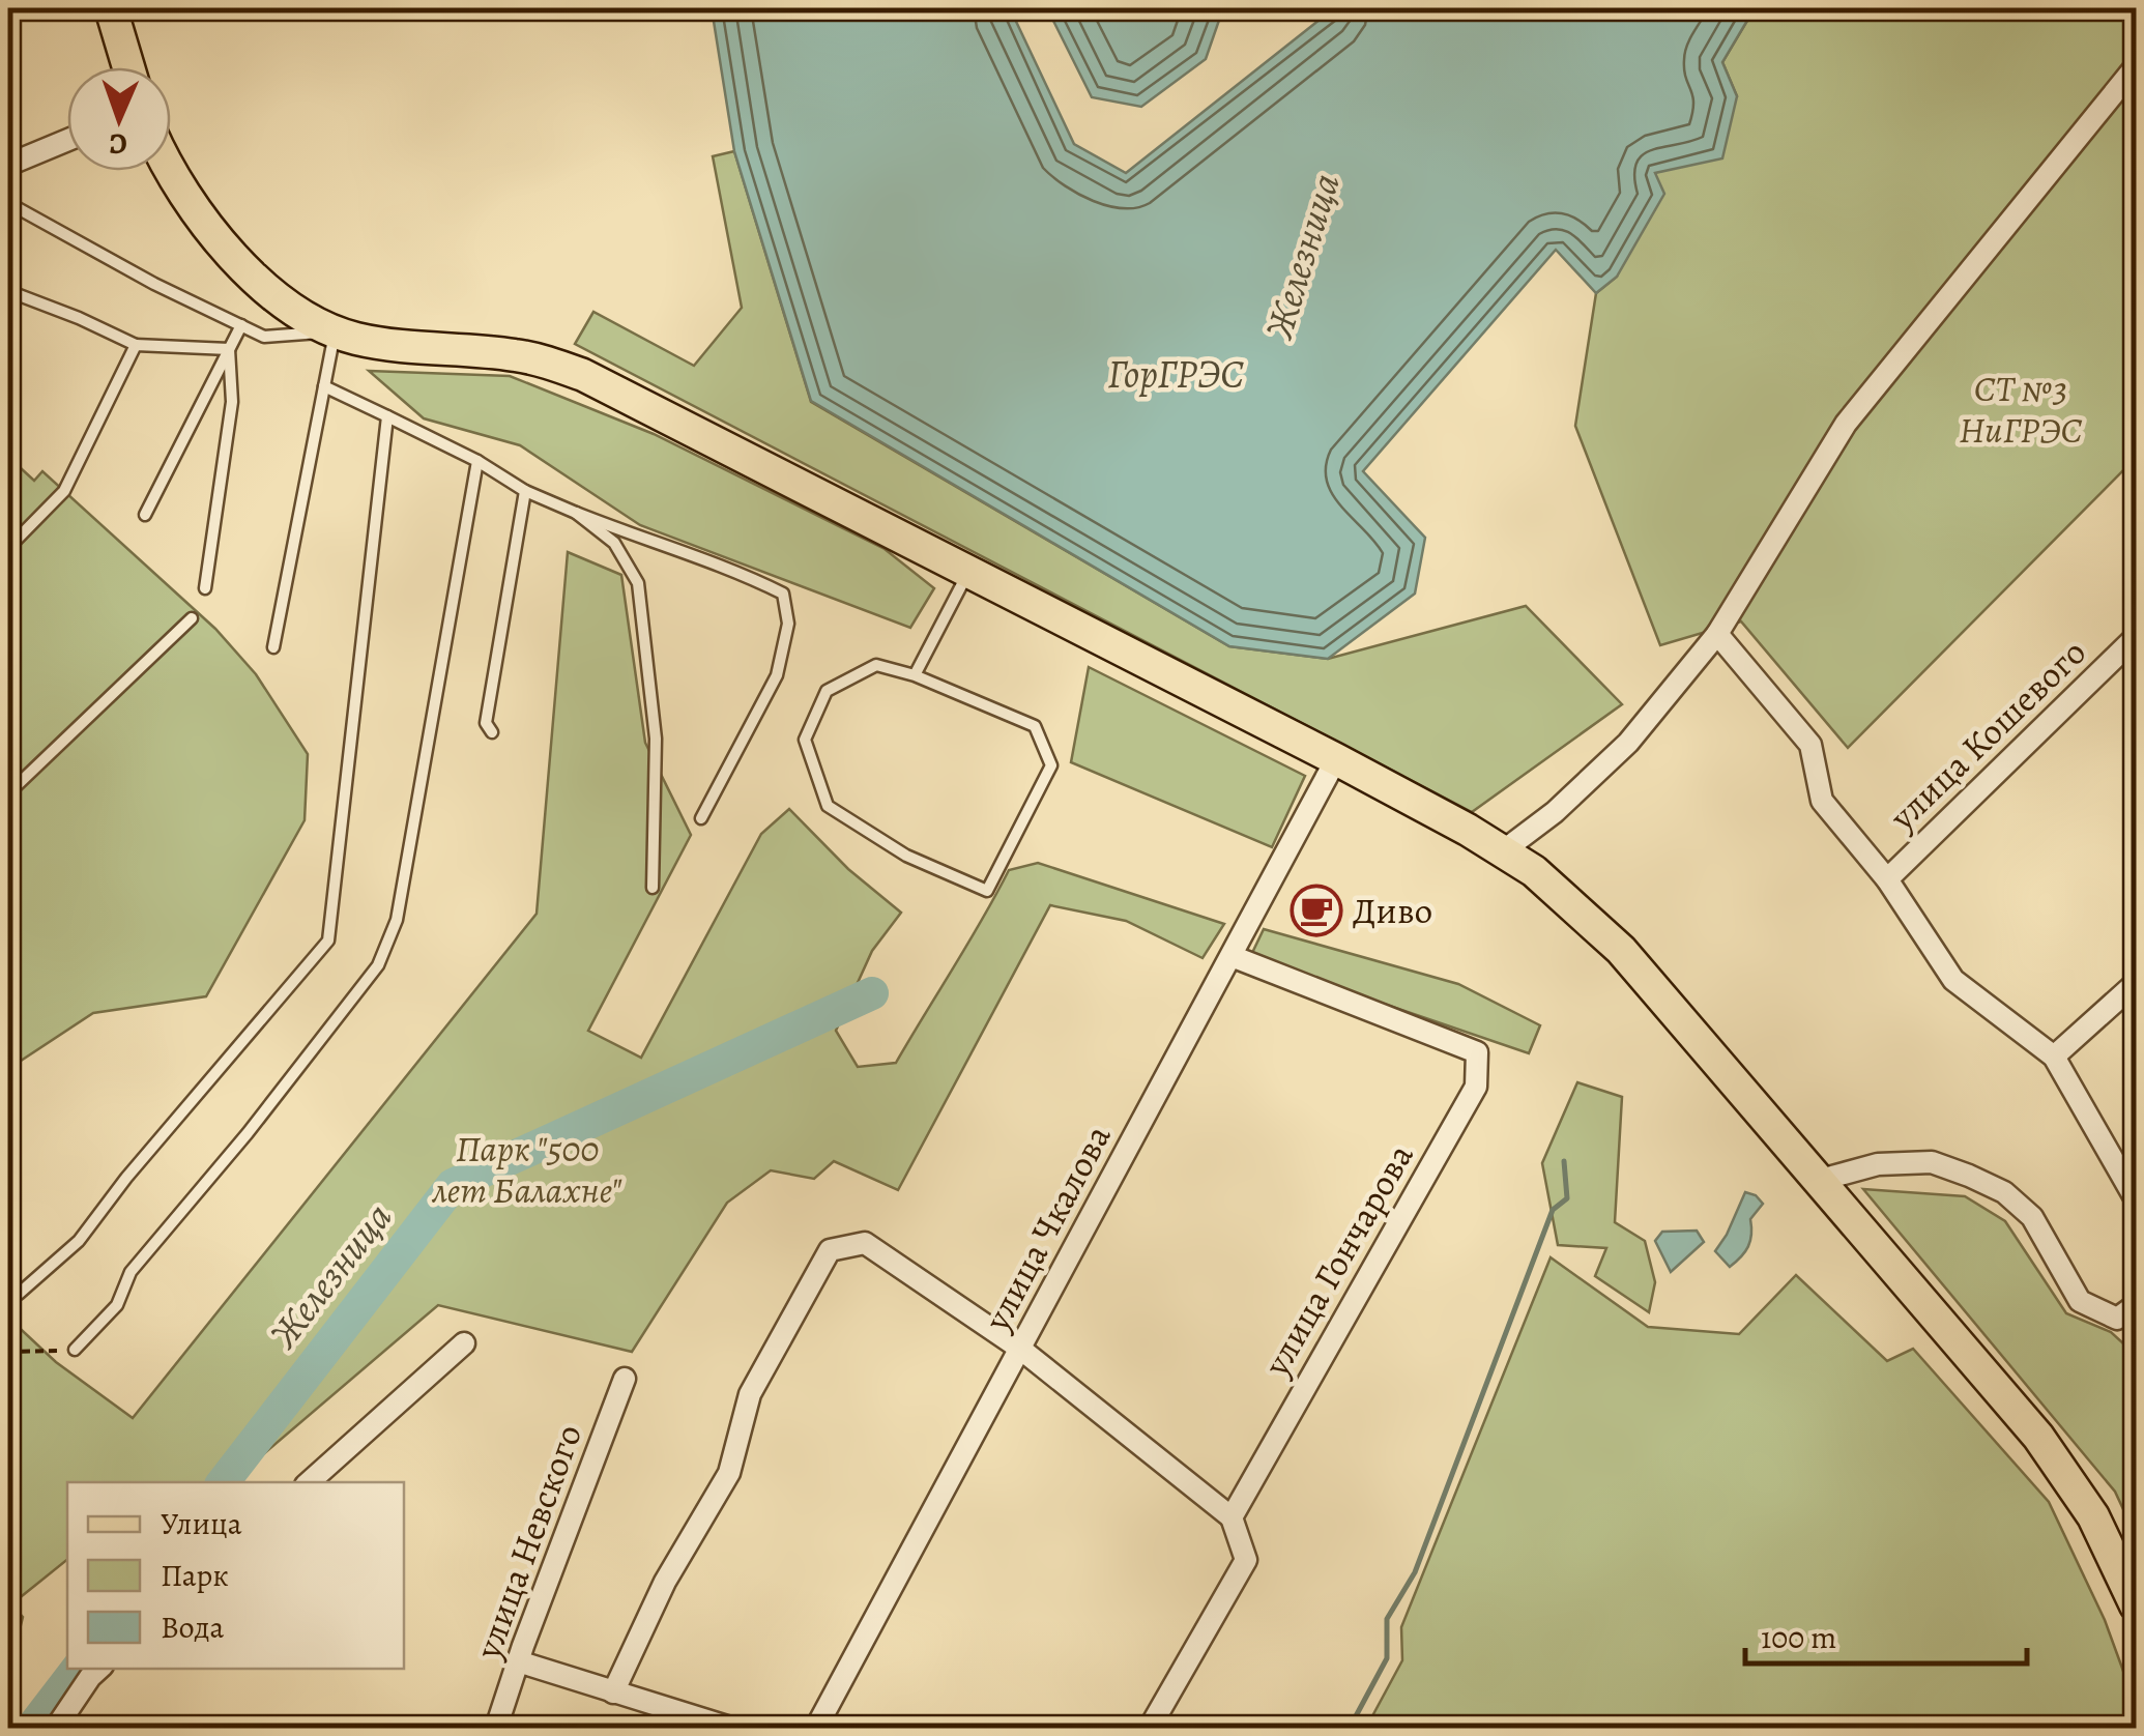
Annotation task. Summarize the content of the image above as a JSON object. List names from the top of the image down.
{
  "streets": {
    "street": [
      "улица Кошевого",
      "улица Чкалова",
      "улица Гончарова",
      "улица Невского"
    ]
  },
  "crossings": [
    ["улица Чкалова", "улица Гончарова"]
  ],
  "water": ["Железница", "ГорГРЭС"],
  "parks": ["СТ №3 НиГРЭС", "Парк \"500 лет Балахне\""],
  "places": {
    "cafe": ["Диво"]
  },
  "legend": ["Улица", "Парк", "Вода"],
  "scale_bar": "100 m",
  "north": "bottom"
}
